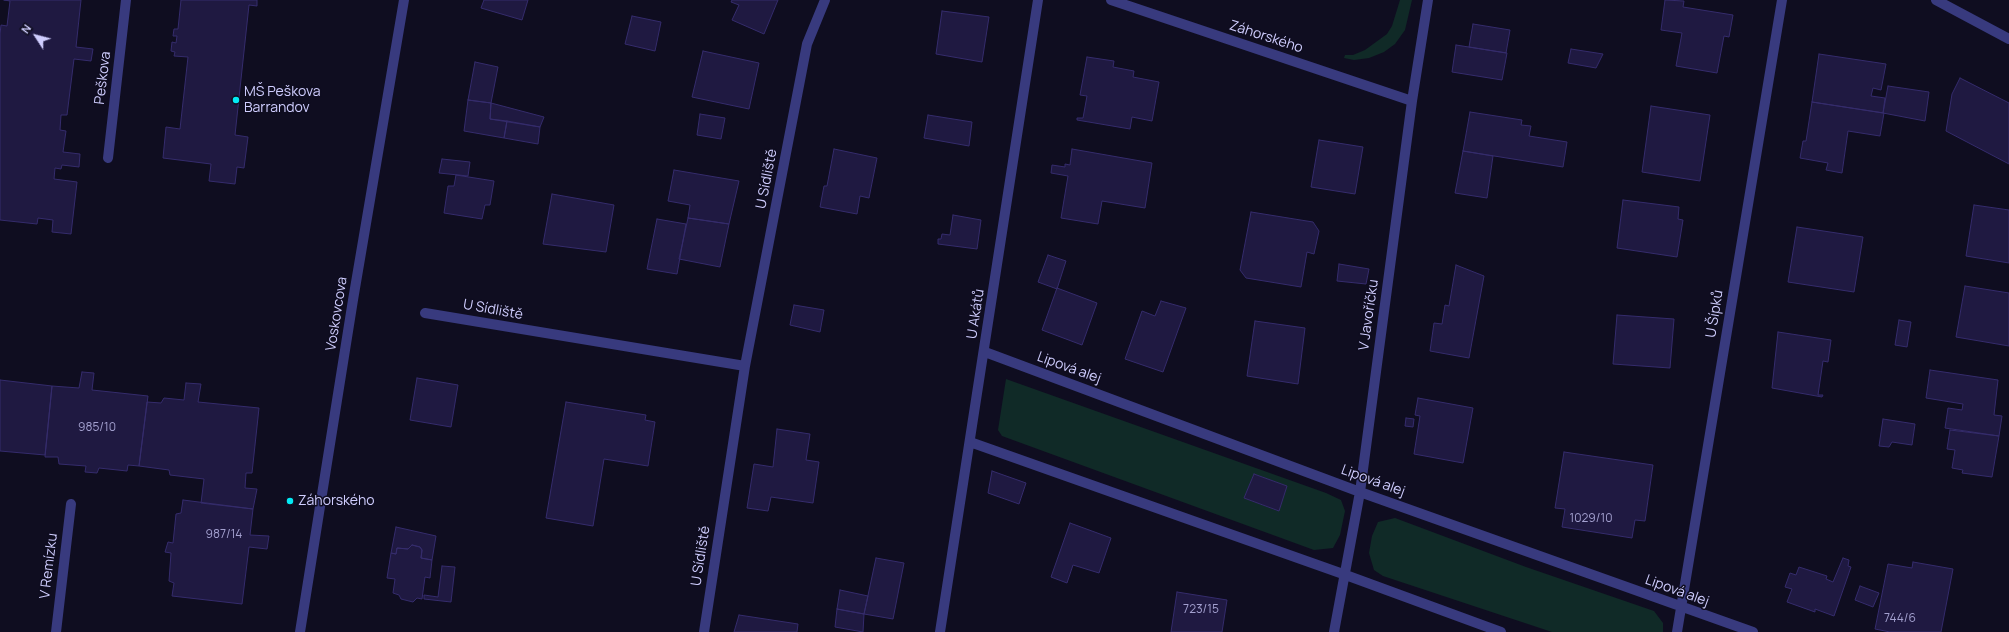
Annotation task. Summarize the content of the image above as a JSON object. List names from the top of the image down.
{
  "streets": {
    "street": [
      "Záhorského",
      "Peškova",
      "U Sídliště",
      "Voskovcova",
      "U Akátů",
      "U Šípků",
      "V Javoříčku",
      "Lipová alej",
      "V Remízku"
    ]
  },
  "crossings": [
    ["Záhorského", "V Javoříčku"],
    ["U Akátů", "Lipová alej"],
    ["U Šípků", "Lipová alej"],
    ["V Javoříčku", "Lipová alej"]
  ],
  "places": ["MŠ Peškova Barrandov", "Záhorského"],
  "house_numbers": [
    "985/10",
    "1029/10",
    "987/14",
    "723/15",
    "744/6"
  ],
  "north": "top left"
}
